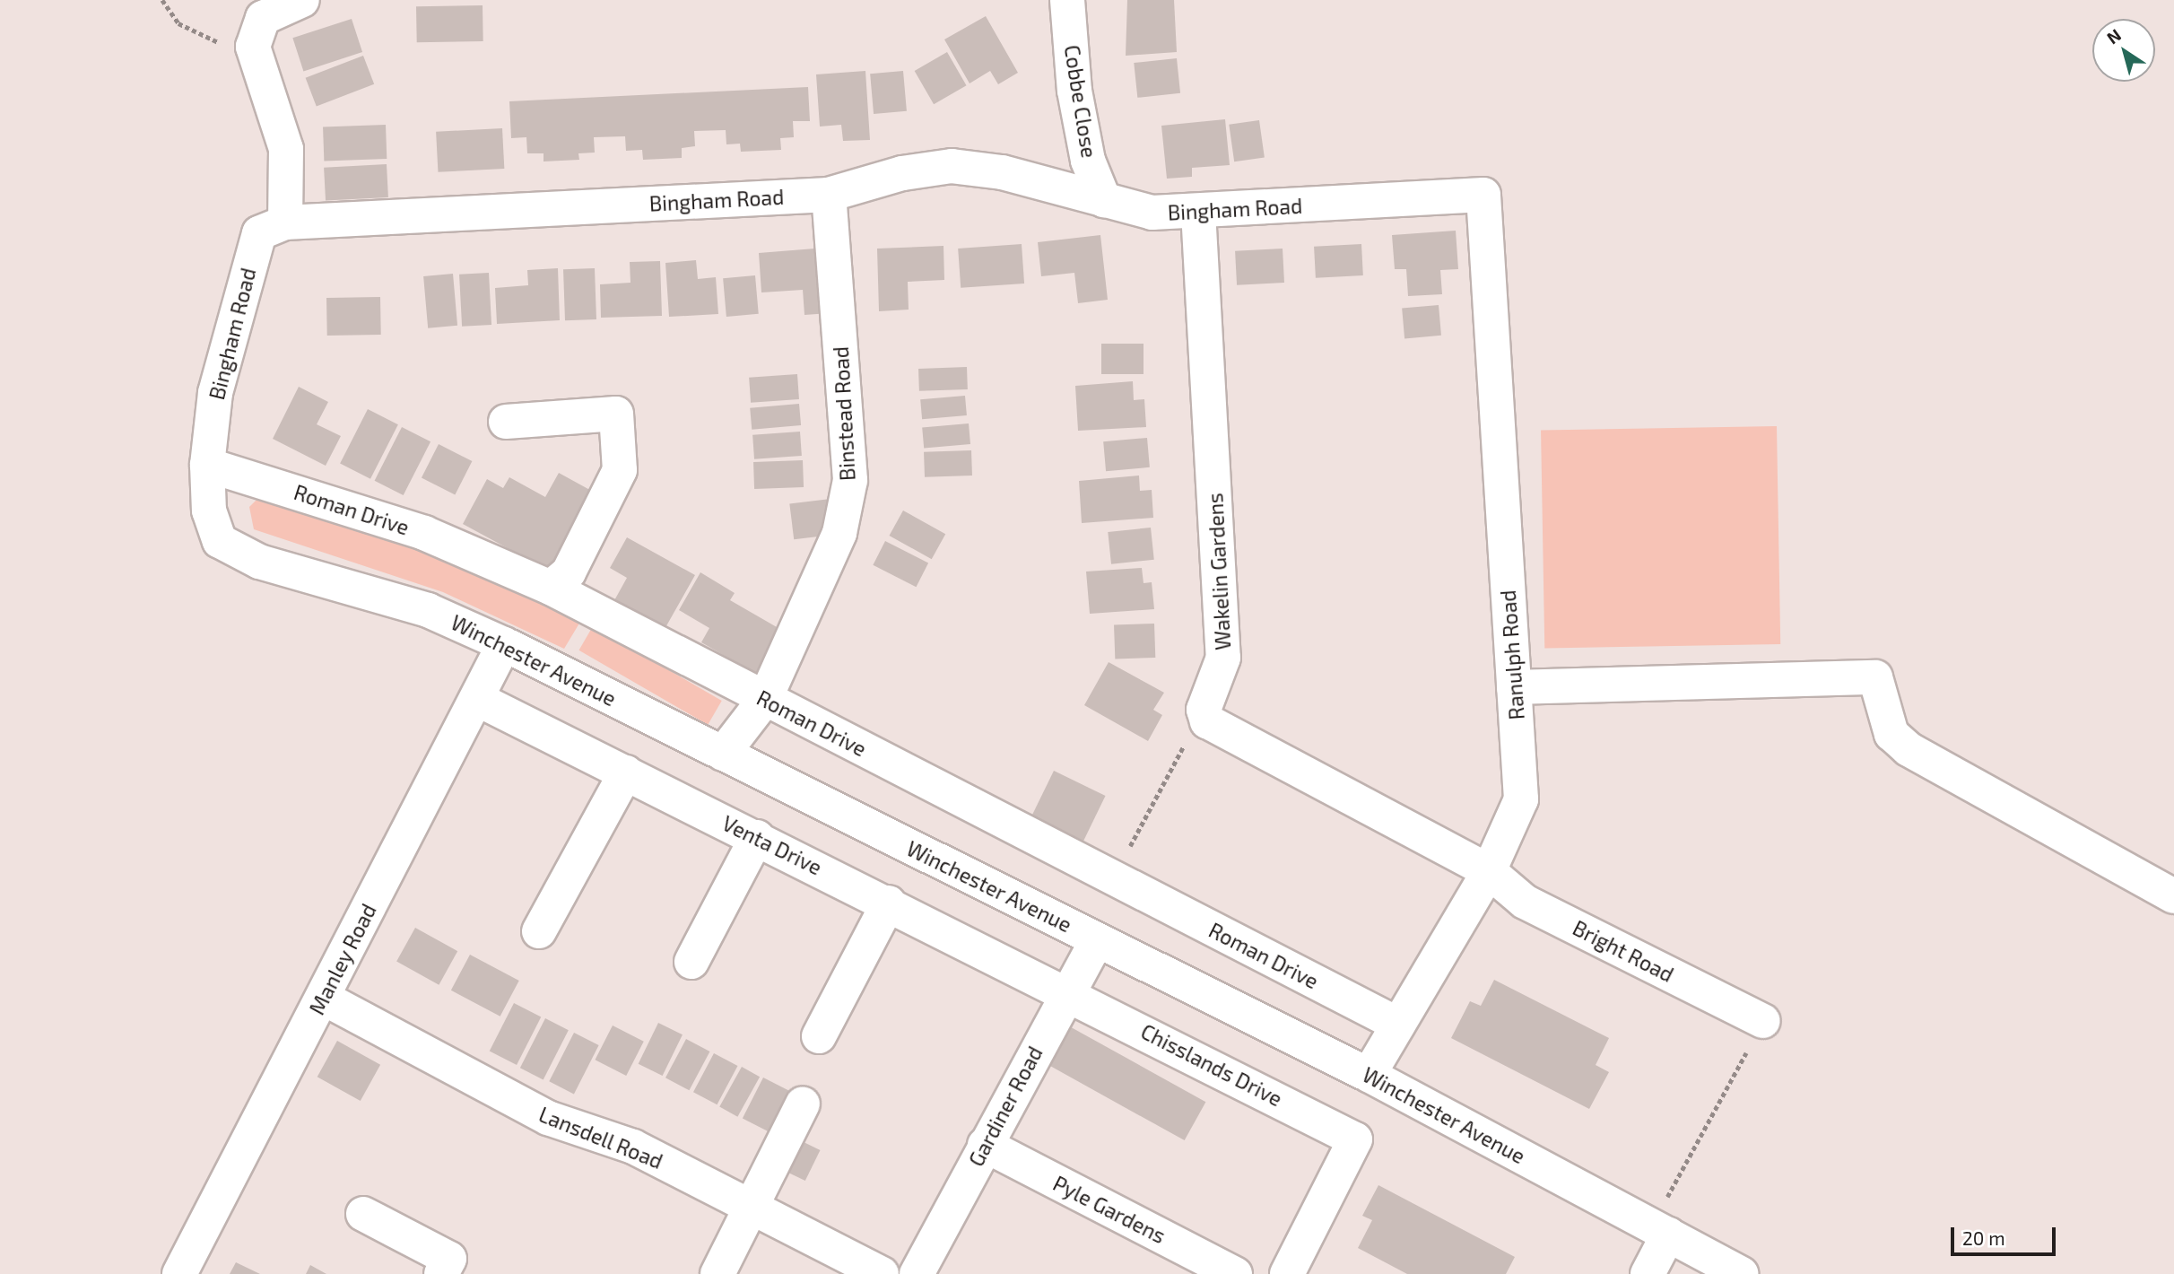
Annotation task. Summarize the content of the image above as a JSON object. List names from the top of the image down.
{
  "streets": {
    "street": [
      "Cobbe Close",
      "Bingham Road",
      "Binstead Road",
      "Roman Drive",
      "Wakelin Gardens",
      "Ranulph Road",
      "Winchester Avenue",
      "Venta Drive",
      "Bright Road",
      "Manley Road",
      "Chisslands Drive",
      "Gardiner Road",
      "Lansdell Road",
      "Pyle Gardens"
    ]
  },
  "crossings": [
    ["Cobbe Close", "Bingham Road"],
    ["Bingham Road", "Binstead Road"],
    ["Bingham Road", "Roman Drive"],
    ["Bingham Road", "Wakelin Gardens"],
    ["Bingham Road", "Ranulph Road"],
    ["Bingham Road", "Winchester Avenue"],
    ["Binstead Road", "Roman Drive"],
    ["Binstead Road", "Winchester Avenue"],
    ["Roman Drive", "Ranulph Road"],
    ["Wakelin Gardens", "Ranulph Road"],
    ["Wakelin Gardens", "Bright Road"],
    ["Ranulph Road", "Winchester Avenue"],
    ["Ranulph Road", "Bright Road"],
    ["Winchester Avenue", "Manley Road"],
    ["Winchester Avenue", "Gardiner Road"],
    ["Venta Drive", "Manley Road"],
    ["Venta Drive", "Chisslands Drive"],
    ["Venta Drive", "Gardiner Road"],
    ["Manley Road", "Lansdell Road"],
    ["Chisslands Drive", "Gardiner Road"],
    ["Gardiner Road", "Pyle Gardens"]
  ],
  "scale_bar": "20 m",
  "north": "top left"
}
